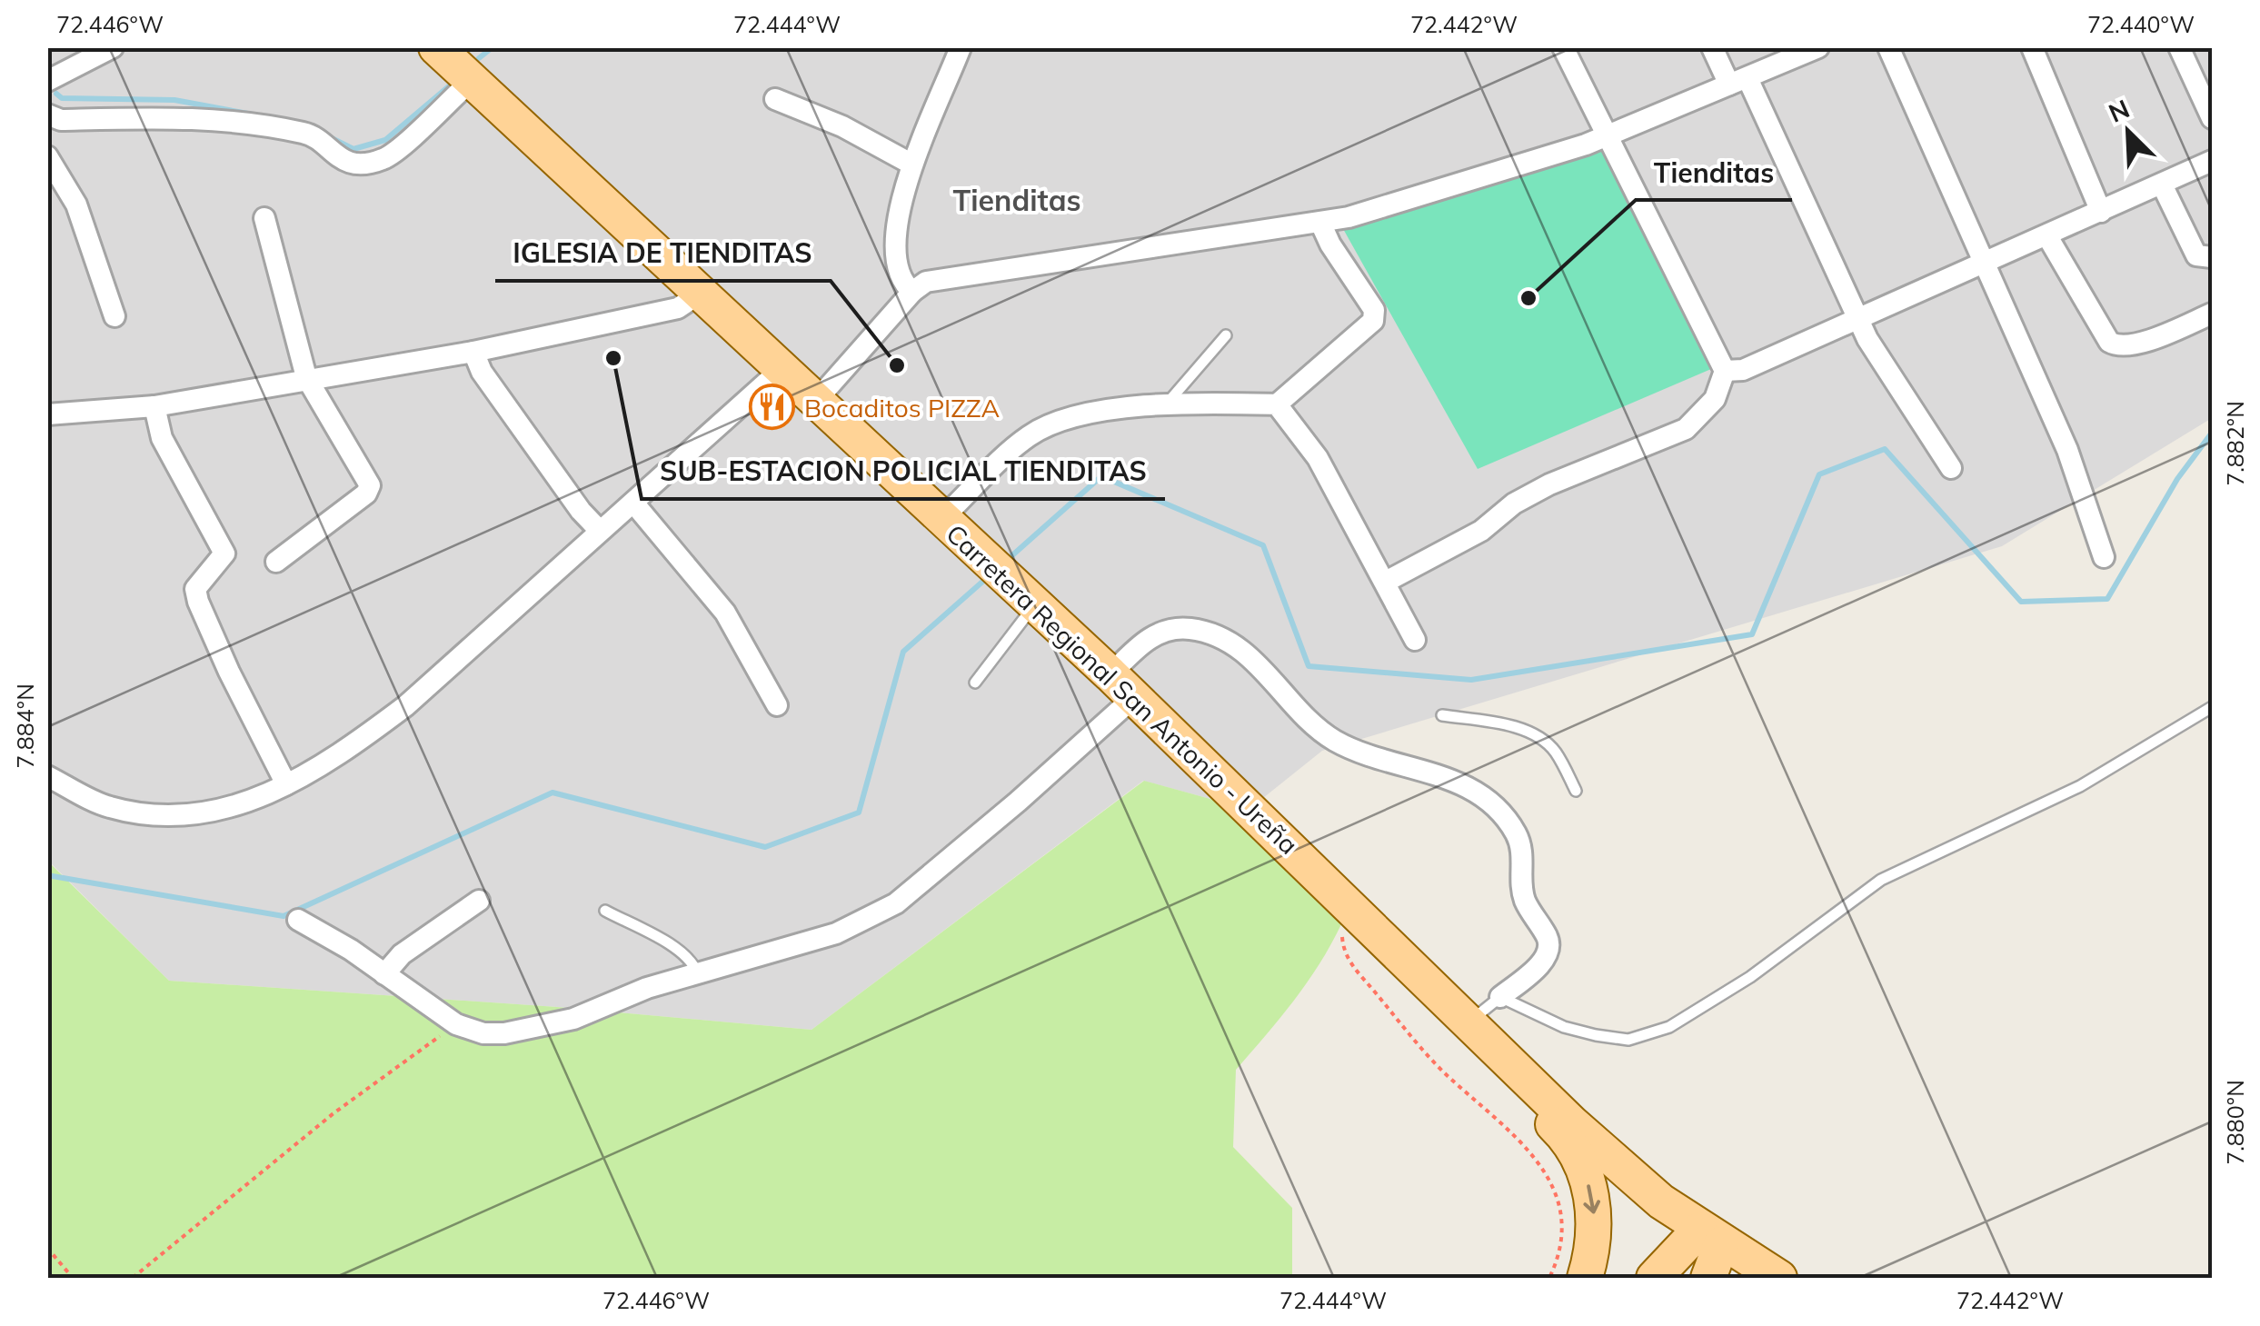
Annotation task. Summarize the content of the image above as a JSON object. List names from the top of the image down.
{
  "streets": {
    "main road": ["Carretera Regional San Antonio - Ureña"]
  },
  "districts": ["Tienditas"],
  "places": {
    "other": ["Tienditas", "SUB-ESTACION POLICIAL TIENDITAS", "IGLESIA DE TIENDITAS"],
    "restaurant": ["Bocaditos PIZZA"]
  },
  "north": "top left",
  "coordinates": [
    "72.446°W",
    "72.444°W",
    "72.442°W",
    "72.440°W",
    "7.882°N",
    "7.884°N",
    "7.880°N"
  ]
}
